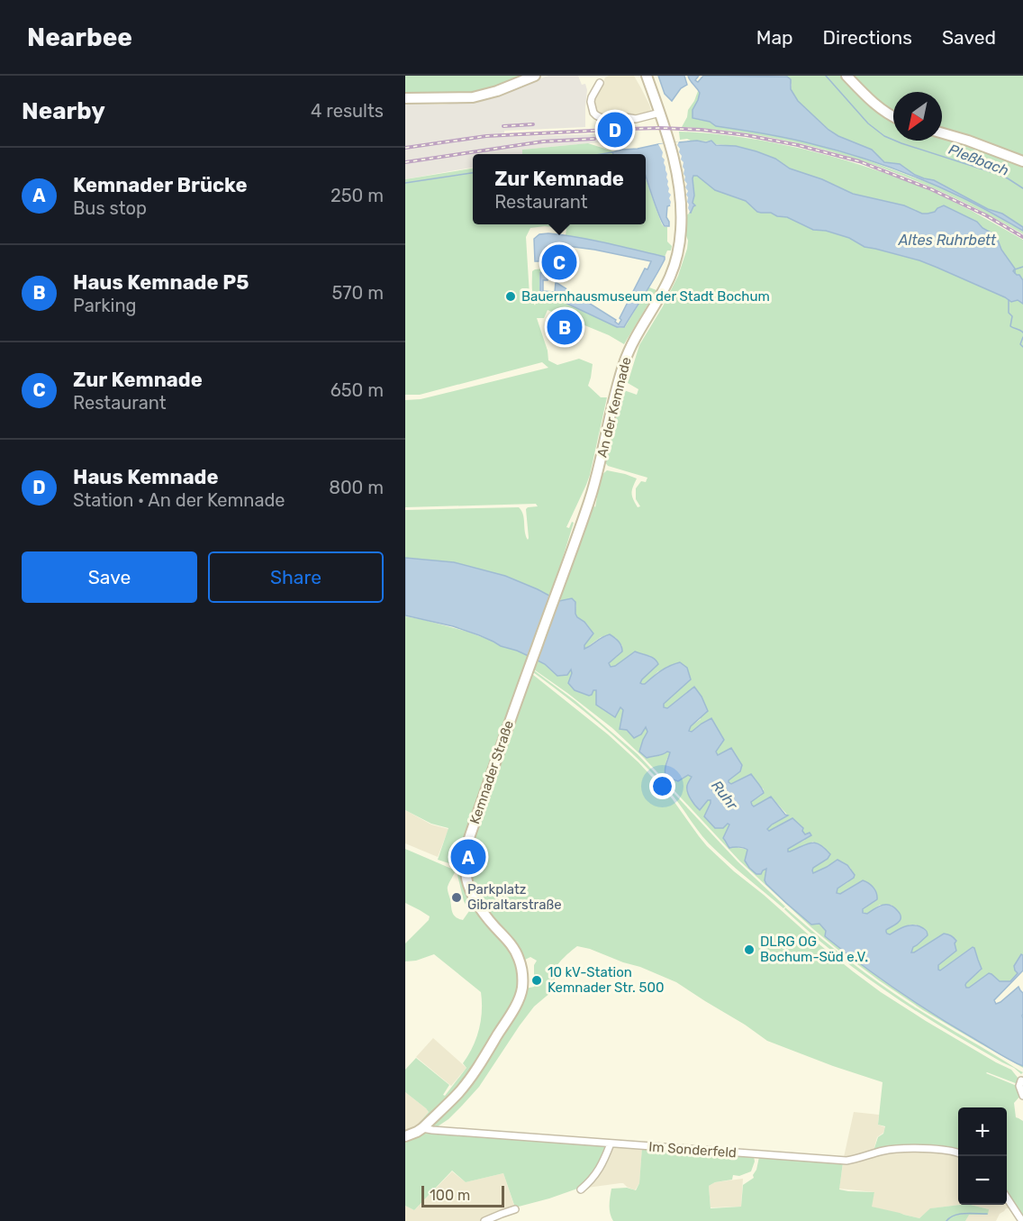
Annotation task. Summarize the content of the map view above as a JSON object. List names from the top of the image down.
{
  "streets": {
    "main road": ["An der Kemnade", "Kemnader Straße"],
    "street": ["Im Sonderfeld"]
  },
  "crossings": [
    ["An der Kemnade", "Kemnader Straße"],
    ["Kemnader Straße", "Im Sonderfeld"]
  ],
  "water": ["Pleßbach", "Altes Ruhrbett", "Ruhr"],
  "places": [
    "Bauernhausmuseum der Stadt Bochum",
    "Parkplatz Gibraltarstraße",
    "DLRG OG Bochum-Süd e.V.",
    "10 kV-Station Kemnader Str. 500"
  ],
  "scale_bar": "100 m",
  "north": "bottom left",
  "page": {
    "header": "Nearbee",
    "nav": ["Map", "Directions", "Saved"],
    "heading": ["Nearby", "4 results"],
    "pins": [
      "D",
      "C",
      "B",
      "A"
    ],
    "list": [
      {
        "mark": "A",
        "name": "Kemnader Brücke",
        "note": "Bus stop",
        "value": "250 m"
      },
      {
        "mark": "B",
        "name": "Haus Kemnade P5",
        "note": "Parking",
        "value": "570 m"
      },
      {
        "mark": "C",
        "name": "Zur Kemnade",
        "note": "Restaurant",
        "value": "650 m"
      },
      {
        "mark": "D",
        "name": "Haus Kemnade",
        "note": "Station · An der Kemnade",
        "value": "800 m"
      }
    ],
    "popup": ["Zur Kemnade", "Restaurant"],
    "buttons": ["Save", "Share"],
    "map_buttons": ["+", "−"],
    "scale": "100 m"
  }
}
